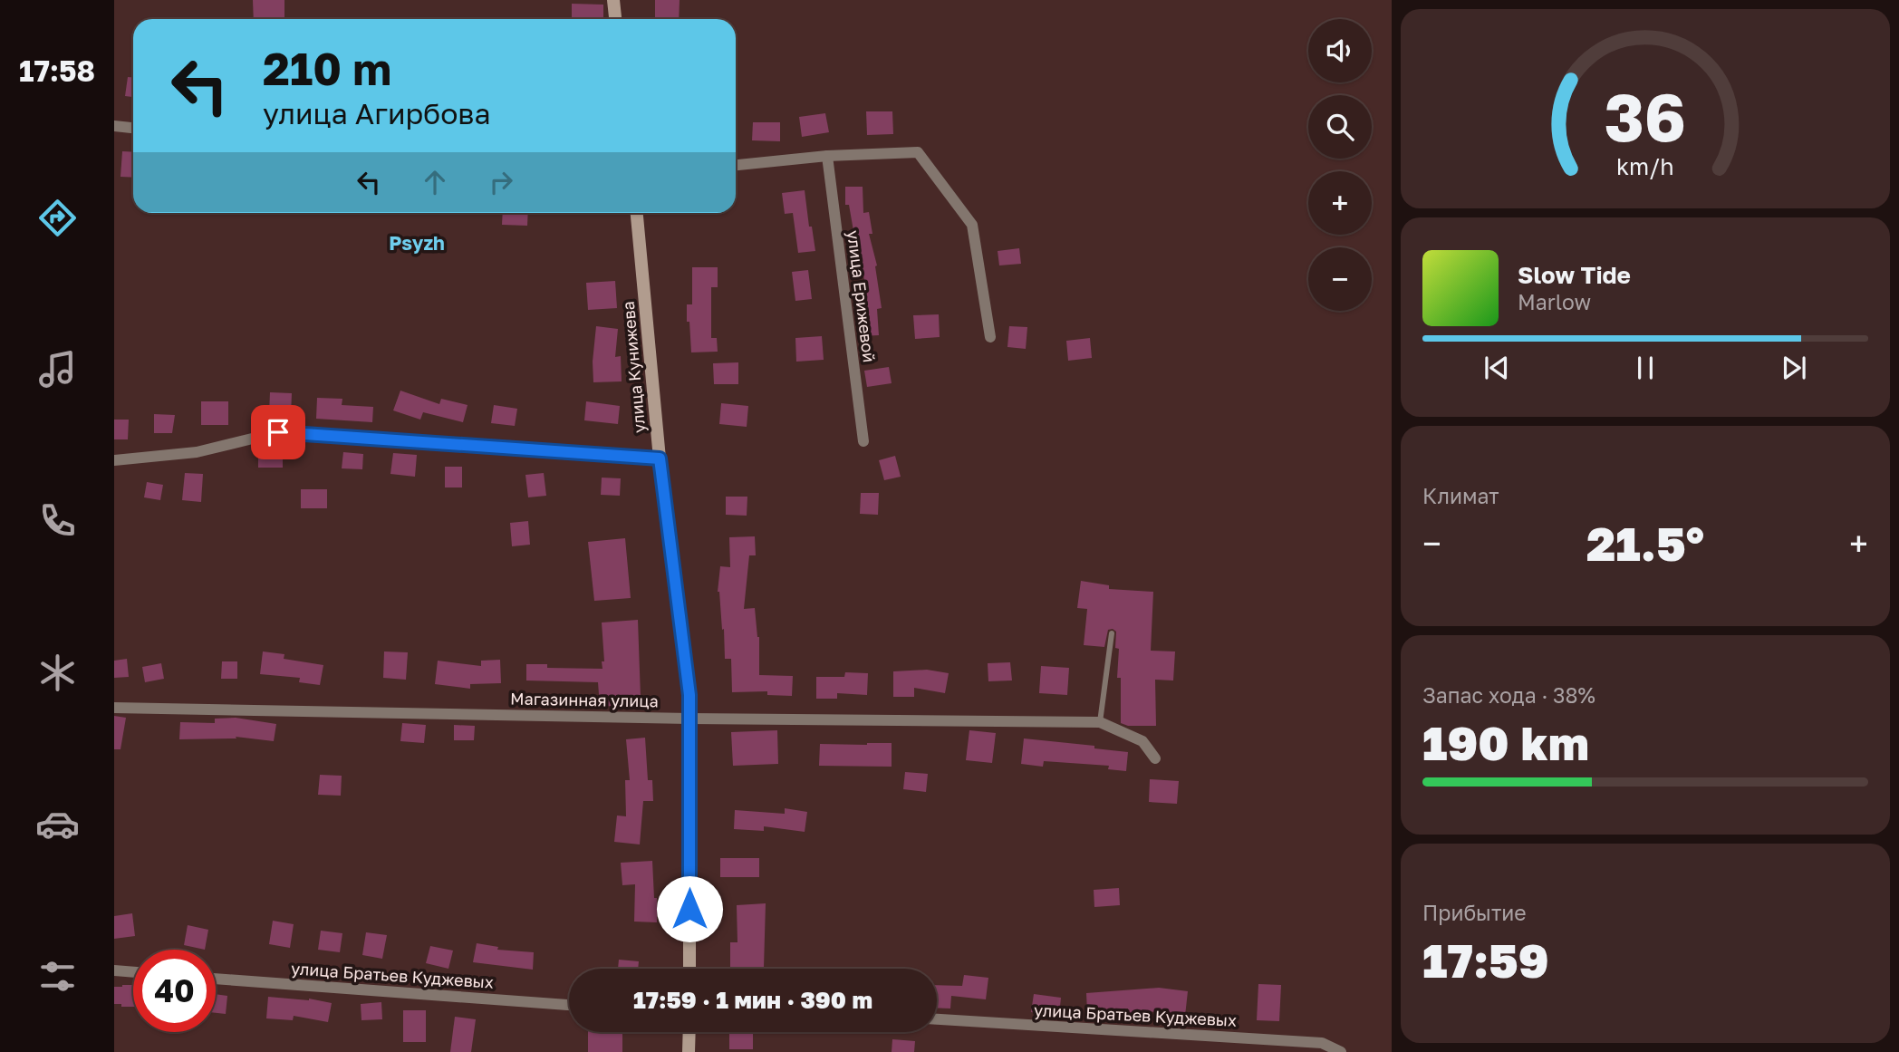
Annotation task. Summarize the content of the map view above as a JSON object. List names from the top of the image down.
{
  "streets": {
    "street": [
      "улица Ерижевой",
      "улица Кунижева",
      "Магазинная улица",
      "улица Братьев Куджевых"
    ]
  },
  "crossings": [
    ["улица Кунижева", "Магазинная улица"]
  ],
  "districts": ["Psyzh"],
  "page": {
    "tabs": "17:58",
    "map_buttons": ["+", "−"],
    "turn": ["210 m", "улица Агирбова"],
    "song": ["Slow Tide", "Marlow"],
    "tile": [
      "Климат",
      ["Запас хода · 38%", "190 km"],
      ["Прибытие", "17:59"]
    ],
    "heat": ["−", "21.5°", "+"],
    "limit": "40",
    "trip": "17:59 · 1 мин · 390 m",
    "gauge": ["36", "km/h"]
  }
}
